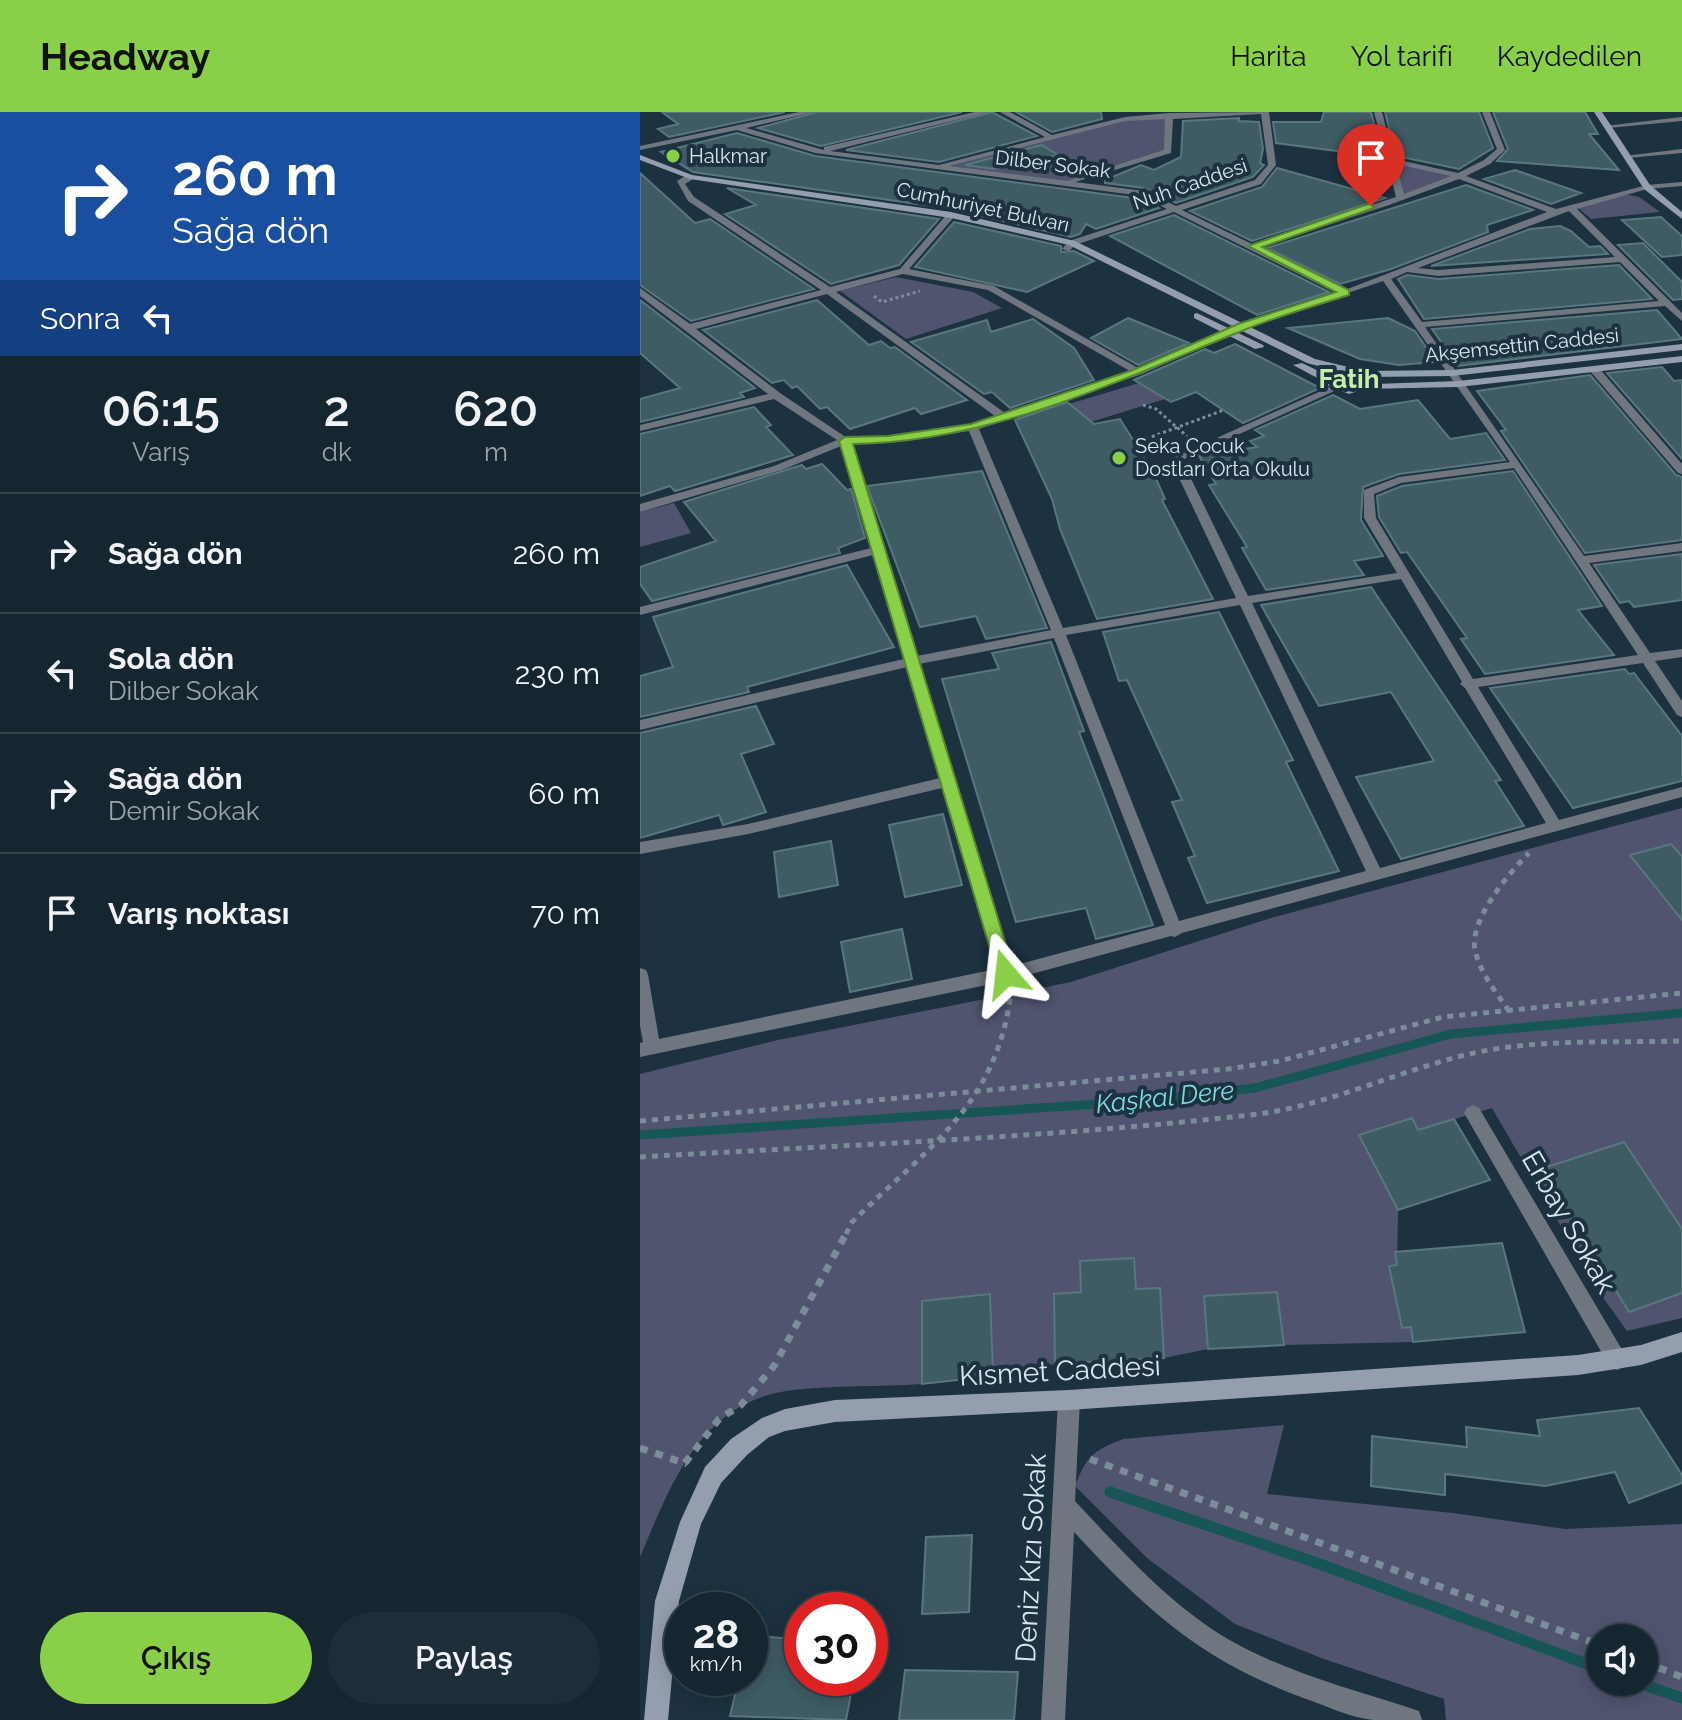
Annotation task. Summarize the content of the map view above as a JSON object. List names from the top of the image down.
{
  "streets": {
    "main road": ["Cumhuriyet Bulvarı", "Akşemsettin Caddesi", "Kısmet Caddesi"],
    "street": [
      "Dilber Sokak",
      "Nuh Caddesi",
      "Erbay Sokak",
      "Deniz Kızı Sokak"
    ]
  },
  "crossings": [
    ["Dilber Sokak", "Nuh Caddesi"],
    ["Nuh Caddesi", "Cumhuriyet Bulvarı"],
    ["Cumhuriyet Bulvarı", "Akşemsettin Caddesi"],
    ["Erbay Sokak", "Kısmet Caddesi"],
    ["Kısmet Caddesi", "Deniz Kızı Sokak"]
  ],
  "districts": ["Fatih"],
  "water": ["Kaşkal Dere"],
  "places": ["Halkmar", "Seka Çocuk Dostları Orta Okulu"],
  "page": {
    "header": "Headway",
    "nav": ["Harita", "Yol tarifi", "Kaydedilen"],
    "turn": ["260 m", "Sağa dön"],
    "then": "Sonra",
    "eta": [
      "06:15",
      "Varış",
      "2",
      "dk",
      "620",
      "m"
    ],
    "list": [
      {
        "name": "Sağa dön",
        "value": "260 m"
      },
      {
        "name": "Sola dön",
        "note": "Dilber Sokak",
        "value": "230 m"
      },
      {
        "name": "Sağa dön",
        "note": "Demir Sokak",
        "value": "60 m"
      },
      {
        "name": "Varış noktası",
        "value": "70 m"
      }
    ],
    "speed": "28 km/h",
    "limit": "30",
    "buttons": ["Çıkış", "Paylaş"]
  }
}
